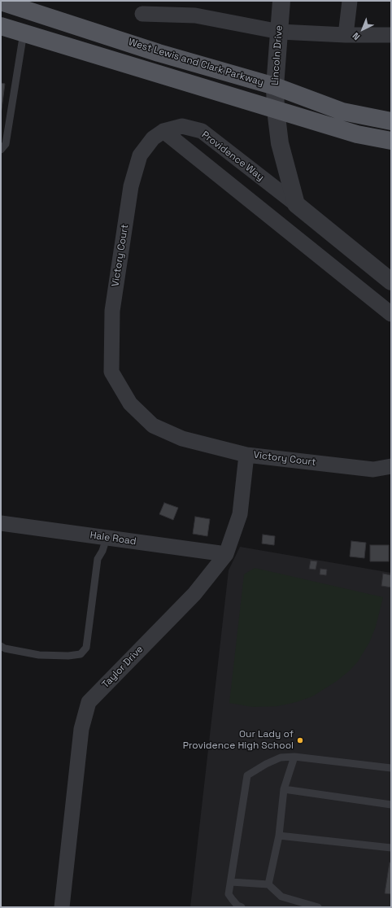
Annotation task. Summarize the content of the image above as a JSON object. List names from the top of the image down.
{
  "streets": {
    "main road": ["West Lewis and Clark Parkway"],
    "street": [
      "Lincoln Drive",
      "Providence Way",
      "Victory Court",
      "Hale Road",
      "Taylor Drive"
    ]
  },
  "crossings": [
    ["Lincoln Drive", "West Lewis and Clark Parkway"],
    ["Providence Way", "Victory Court"],
    ["Victory Court", "Taylor Drive"],
    ["Hale Road", "Taylor Drive"]
  ],
  "places": ["Our Lady of Providence High School"],
  "north": "bottom left"
}
